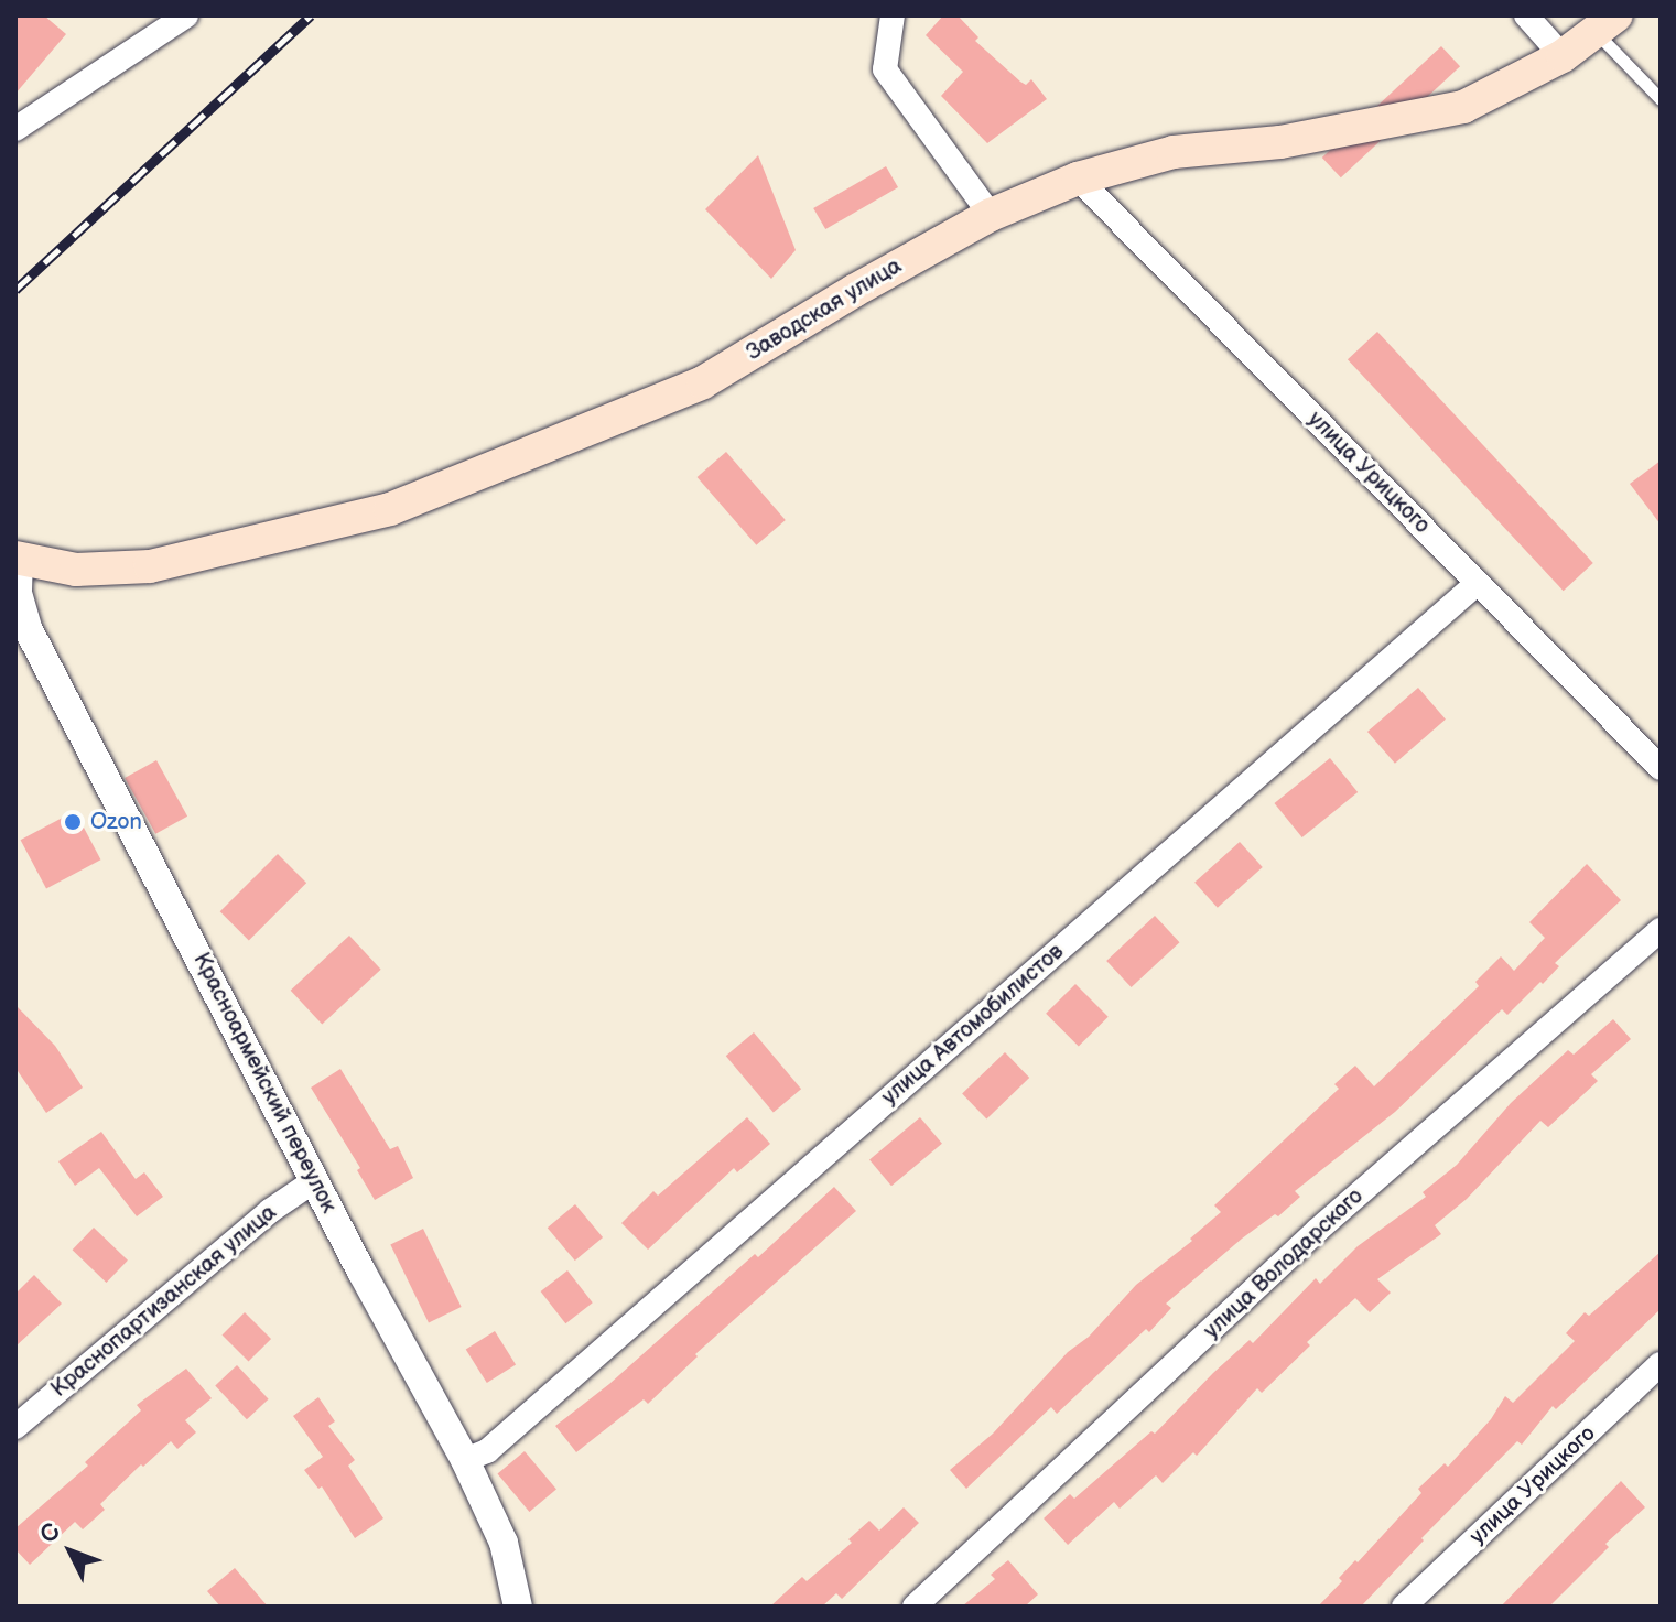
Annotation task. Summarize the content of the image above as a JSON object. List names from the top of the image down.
{
  "streets": {
    "main road": ["Заводская улица"],
    "street": [
      "улица Урицкого",
      "улица Автомобилистов",
      "Красноармейский переулок",
      "улица Володарского",
      "Краснопартизанская улица"
    ]
  },
  "crossings": [
    ["Заводская улица", "улица Урицкого"],
    ["Заводская улица", "Красноармейский переулок"],
    ["улица Урицкого", "улица Автомобилистов"],
    ["улица Автомобилистов", "Красноармейский переулок"],
    ["Красноармейский переулок", "Краснопартизанская улица"]
  ],
  "places": ["Ozon"],
  "north": "top left"
}
